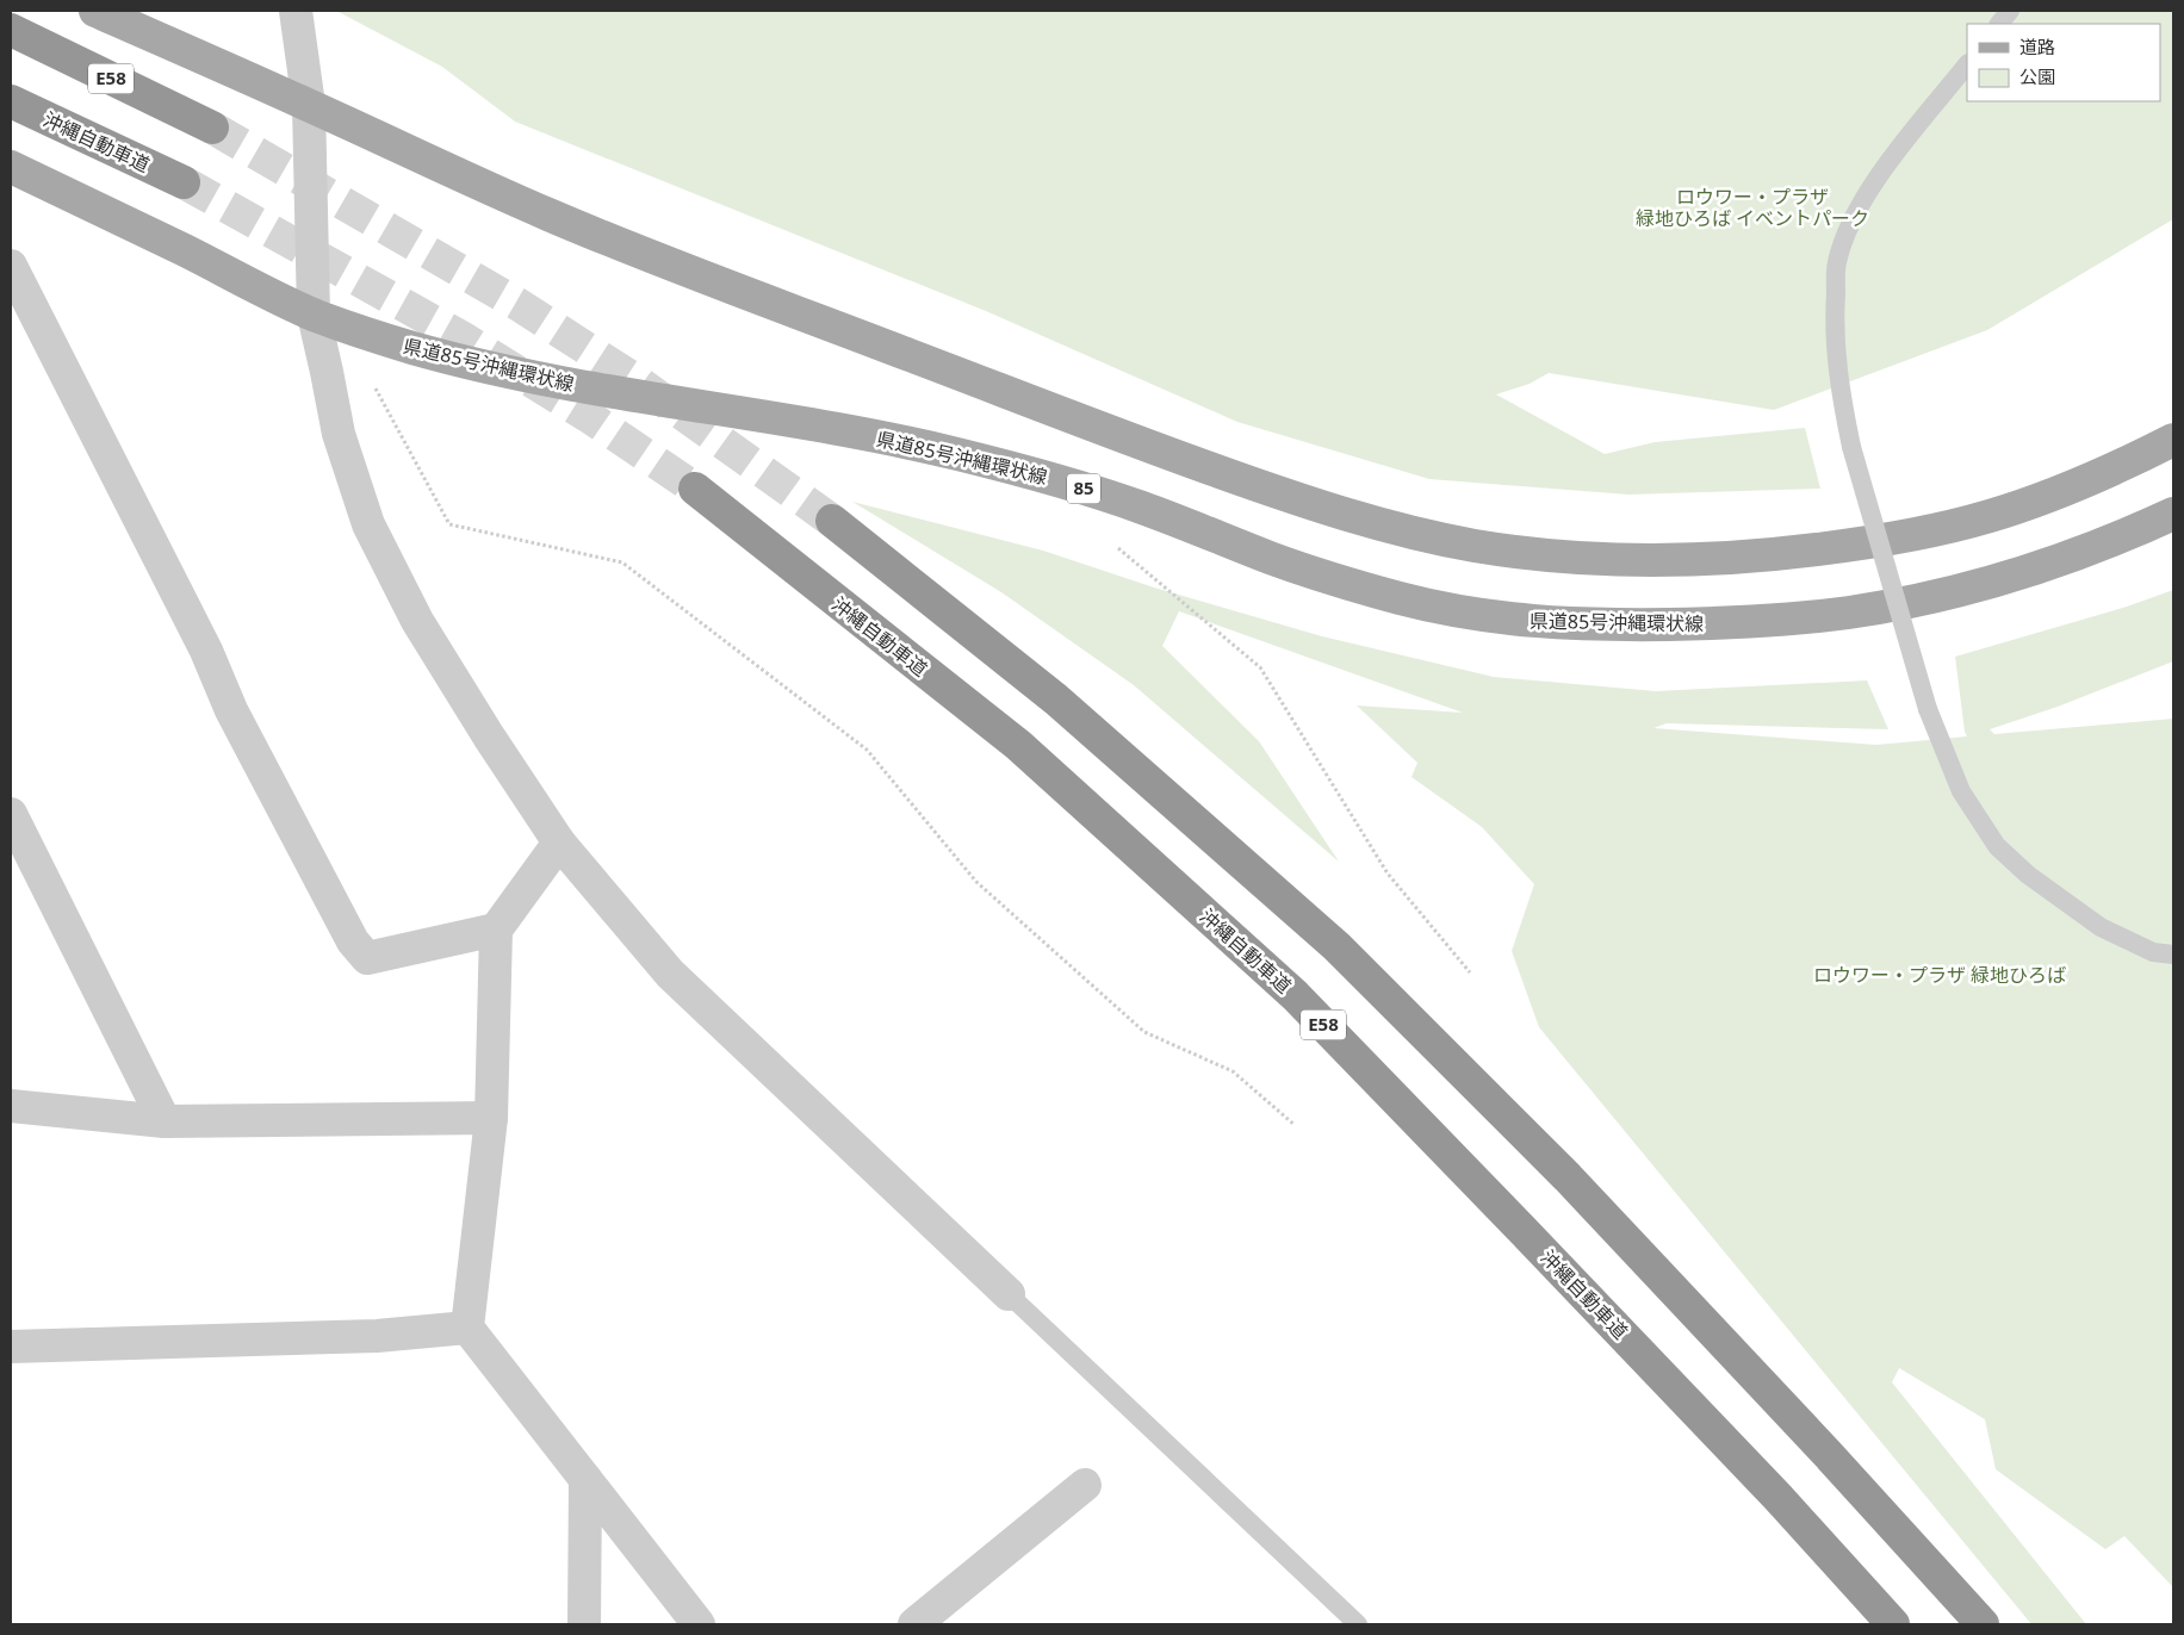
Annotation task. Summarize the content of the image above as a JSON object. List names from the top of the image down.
{
  "streets": {
    "highway": ["E58", "沖縄自動車道"],
    "main road": ["県道85号沖縄環状線", "85"]
  },
  "parks": ["ロウワー・プラザ 緑地ひろば イベントパーク", "ロウワー・プラザ 緑地ひろば"],
  "legend": ["道路", "公園"]
}
